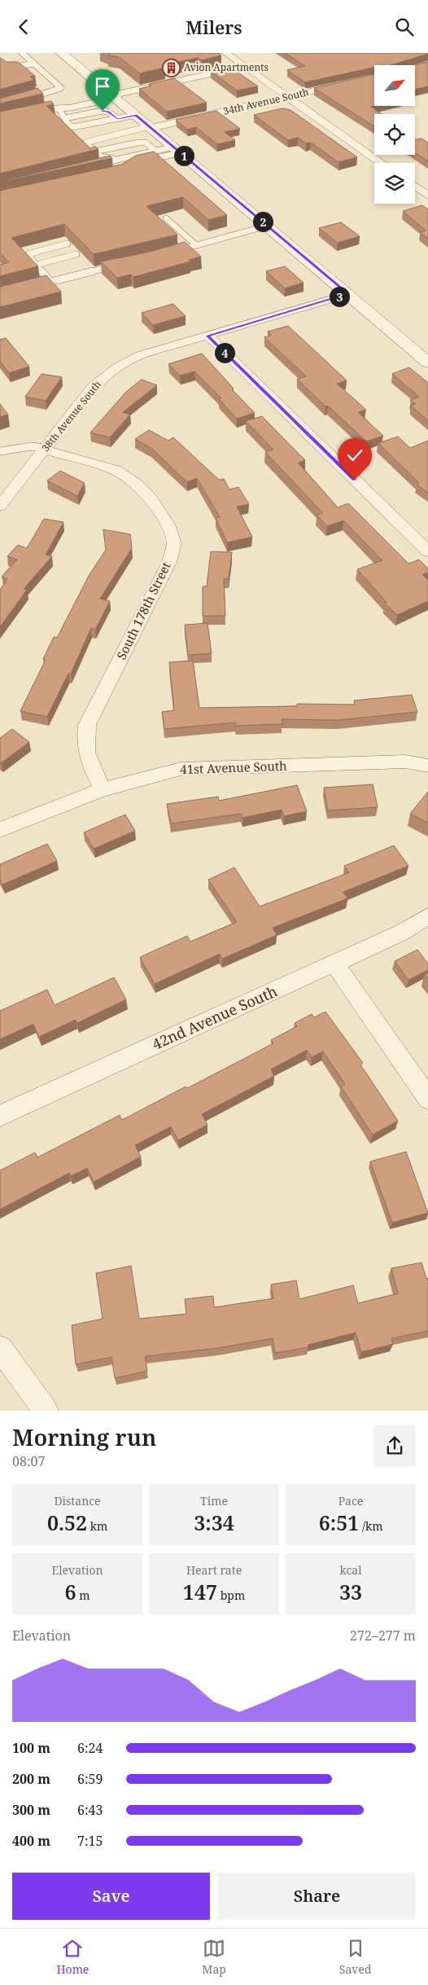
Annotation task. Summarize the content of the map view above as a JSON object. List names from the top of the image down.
{
  "streets": {
    "street": [
      "34th Avenue South",
      "38th Avenue South",
      "South 178th Street",
      "41st Avenue South",
      "42nd Avenue South"
    ]
  },
  "crossings": [
    ["38th Avenue South", "South 178th Street"],
    ["South 178th Street", "41st Avenue South"]
  ],
  "places": {
    "building": ["Avion Apartments"]
  },
  "north": "top right",
  "page": {
    "header": "Milers",
    "pins": [
      "1",
      "2",
      "3",
      "4"
    ],
    "heading": ["Morning run", "08:07"],
    "stats": [
      ["Distance", "0.52 km"],
      ["Time", "3:34"],
      ["Pace", "6:51 /km"],
      ["Elevation", "6 m"],
      ["Heart rate", "147 bpm"],
      ["kcal", "33"]
    ],
    "chart": ["Elevation", "272–277 m"],
    "list": [
      {
        "name": "100 m",
        "note": "6:24"
      },
      {
        "name": "200 m",
        "note": "6:59"
      },
      {
        "name": "300 m",
        "note": "6:43"
      },
      {
        "name": "400 m",
        "note": "7:15"
      }
    ],
    "buttons": ["Save", "Share"],
    "tabs": ["Home", "Map", "Saved"]
  }
}
